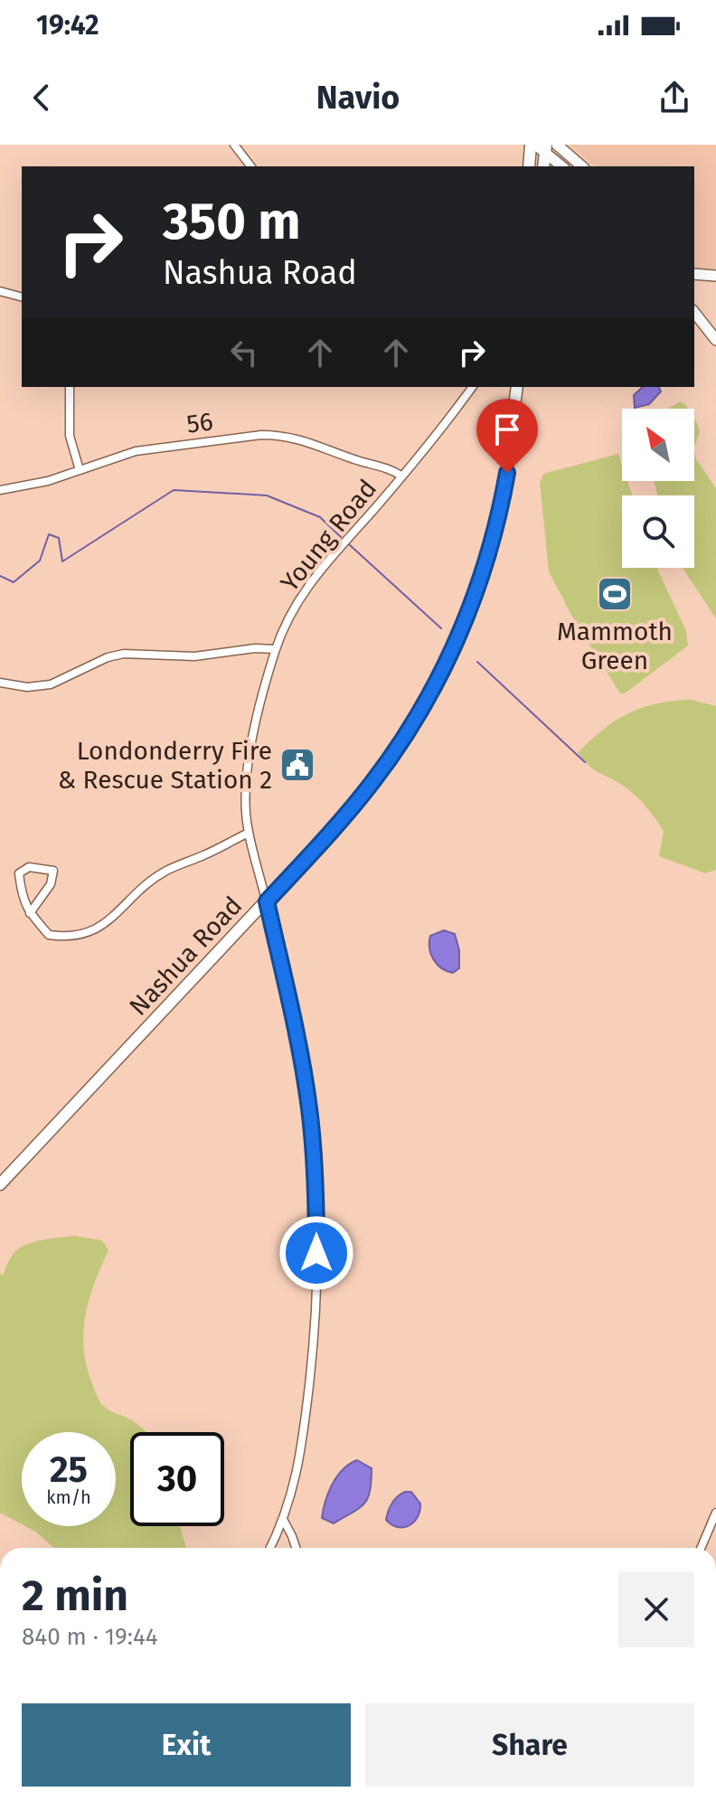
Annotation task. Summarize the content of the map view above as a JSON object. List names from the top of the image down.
{
  "streets": {
    "main road": ["Nashua Road"],
    "street": ["56", "Young Road"]
  },
  "crossings": [
    ["56", "Young Road"],
    ["Young Road", "Nashua Road"]
  ],
  "places": {
    "sports": ["Mammoth Green"],
    "public building": ["Londonderry Fire & Rescue Station 2"]
  },
  "north": "top left",
  "page": {
    "status": "19:42",
    "header": "Navio",
    "turn": ["350 m", "Nashua Road"],
    "speed": "25 km/h",
    "limit": "30",
    "heading": ["2 min", "840 m · 19:44"],
    "buttons": ["Exit", "Share"]
  }
}
